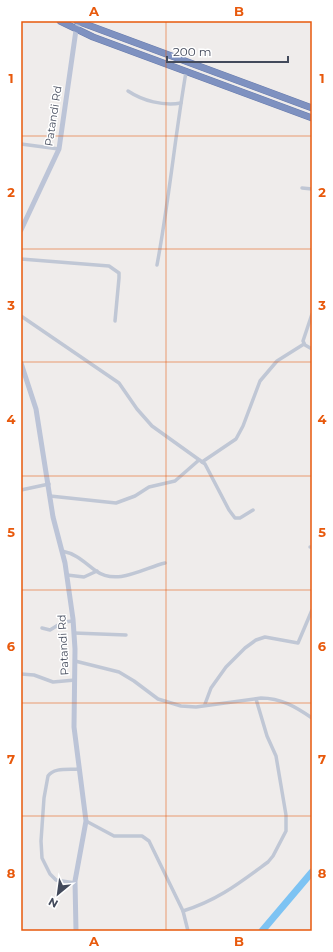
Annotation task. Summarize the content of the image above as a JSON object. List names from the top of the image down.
{
  "streets": {
    "street": ["Patandi Rd"]
  },
  "scale_bar": "200 m",
  "north": "bottom left",
  "grid": {
    "columns": ["A", "B"],
    "rows": [
      "1",
      "2",
      "3",
      "4",
      "5",
      "6",
      "7",
      "8"
    ]
  }
}
